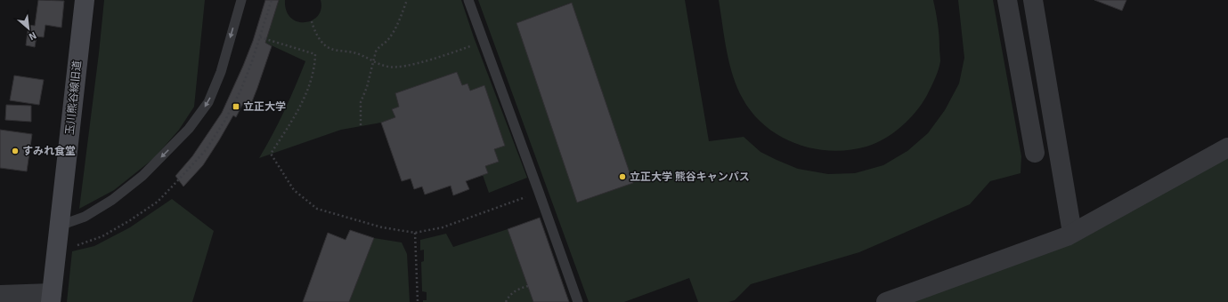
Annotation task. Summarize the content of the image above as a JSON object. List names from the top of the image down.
{
  "streets": {
    "street": ["玉川熊谷線旧道"]
  },
  "places": {
    "transit": ["立正大学"],
    "other": ["すみれ食堂", "立正大学 熊谷キャンパス"]
  },
  "north": "bottom right"
}
